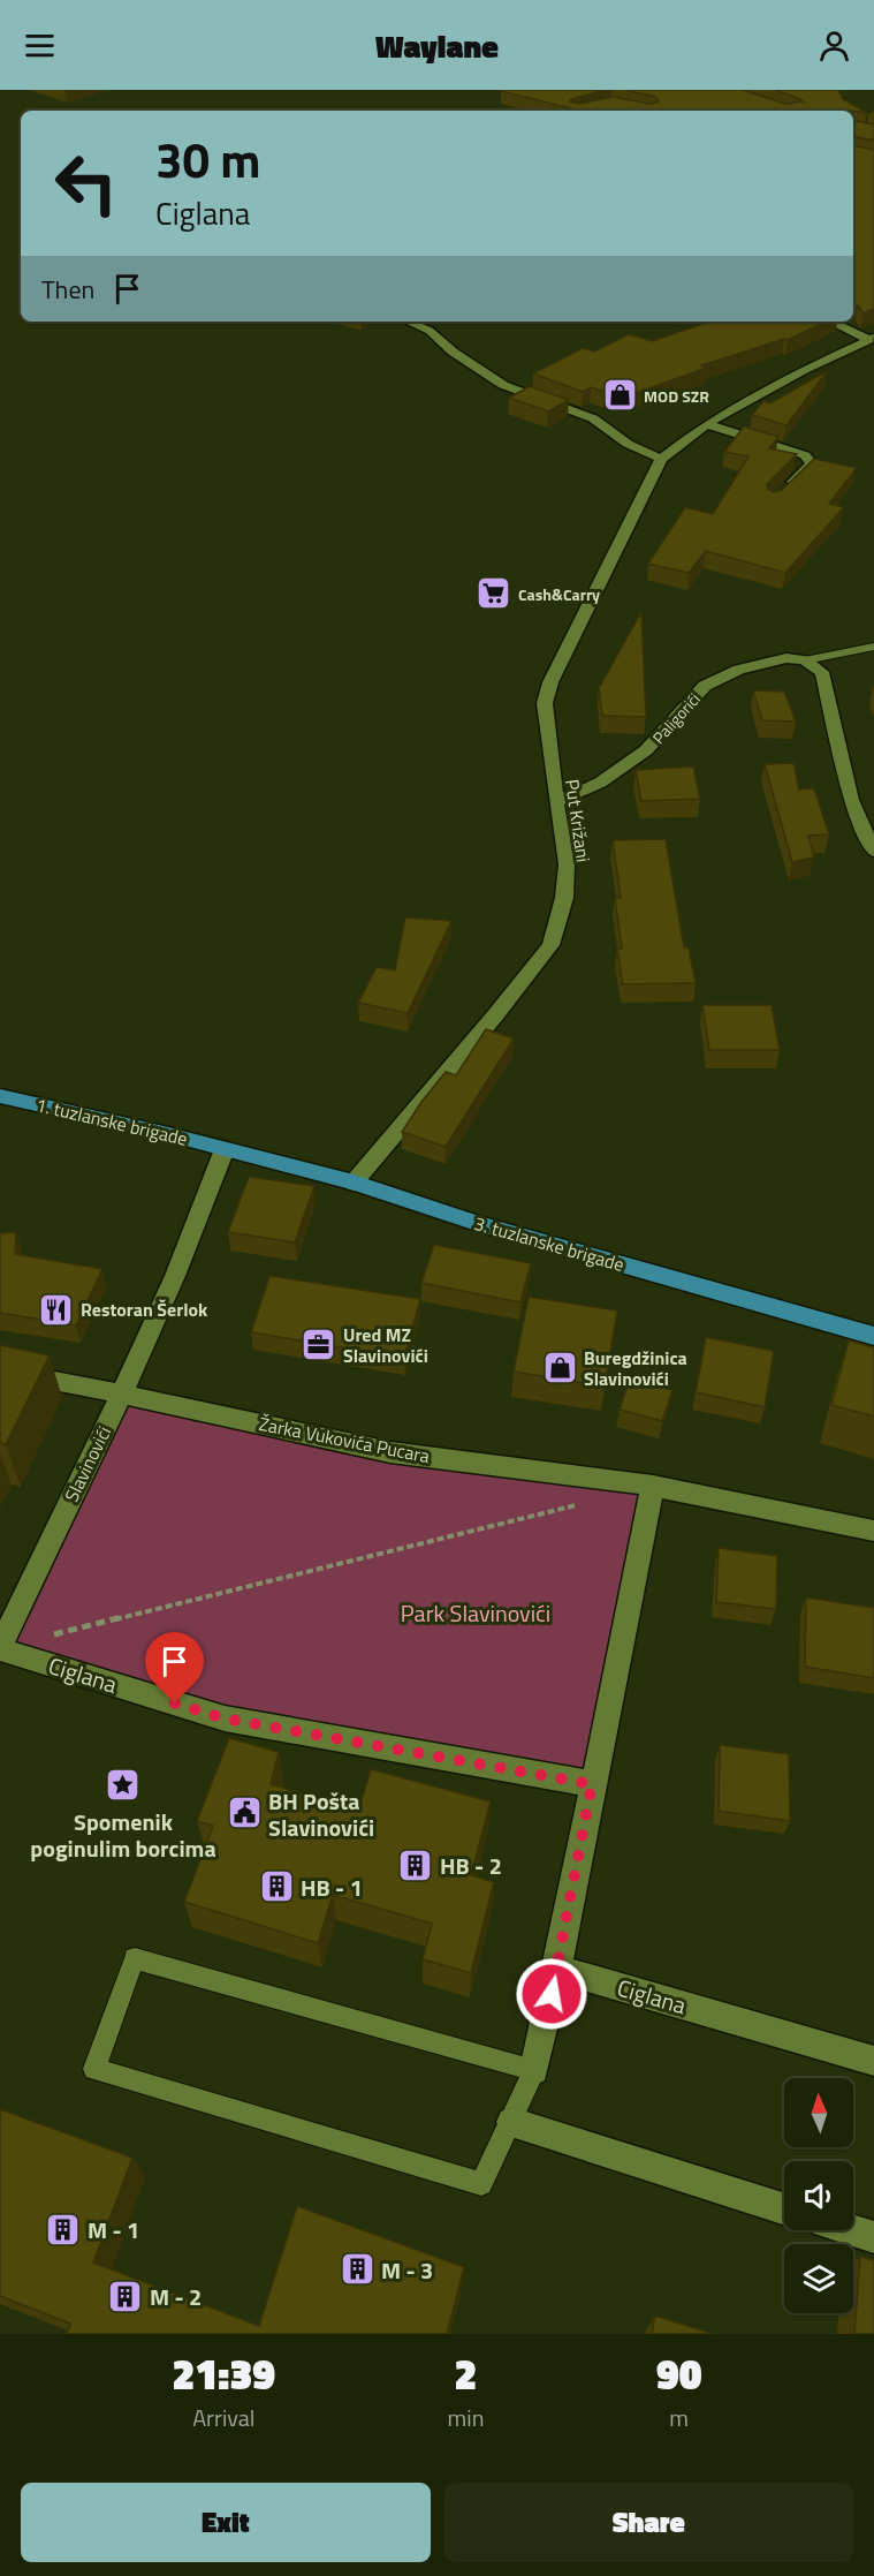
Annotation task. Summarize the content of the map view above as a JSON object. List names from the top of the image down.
{
  "streets": {
    "main road": ["1. tuzlanske brigade", "3. tuzlanske brigade"],
    "street": [
      "Paligorići",
      "Put Križani",
      "Žarka Vukovića Pucara",
      "Slavinovići",
      "Ciglana"
    ]
  },
  "crossings": [
    ["Paligorići", "Put Križani"],
    ["Put Križani", "3. tuzlanske brigade"],
    ["1. tuzlanske brigade", "3. tuzlanske brigade"],
    ["1. tuzlanske brigade", "Slavinovići"],
    ["3. tuzlanske brigade", "Slavinovići"],
    ["Žarka Vukovića Pucara", "Slavinovići"],
    ["Slavinovići", "Ciglana"]
  ],
  "parks": ["Park Slavinovići"],
  "places": {
    "shop": ["MOD SZR", "Buregdžinica Slavinovići"],
    "supermarket": ["Cash&Carry"],
    "restaurant": ["Restoran Šerlok"],
    "office": ["Ured MZ Slavinovići"],
    "place": ["Spomenik poginulim borcima"],
    "public building": ["BH Pošta Slavinovići"],
    "building": [
      "HB - 2",
      "HB - 1",
      "M - 1",
      "M - 3",
      "M - 2"
    ]
  },
  "north": "top",
  "page": {
    "header": "Waylane",
    "turn": ["30 m", "Ciglana"],
    "then": "Then",
    "eta": [
      "21:39",
      "Arrival",
      "2",
      "min",
      "90",
      "m"
    ],
    "buttons": ["Exit", "Share"]
  }
}
